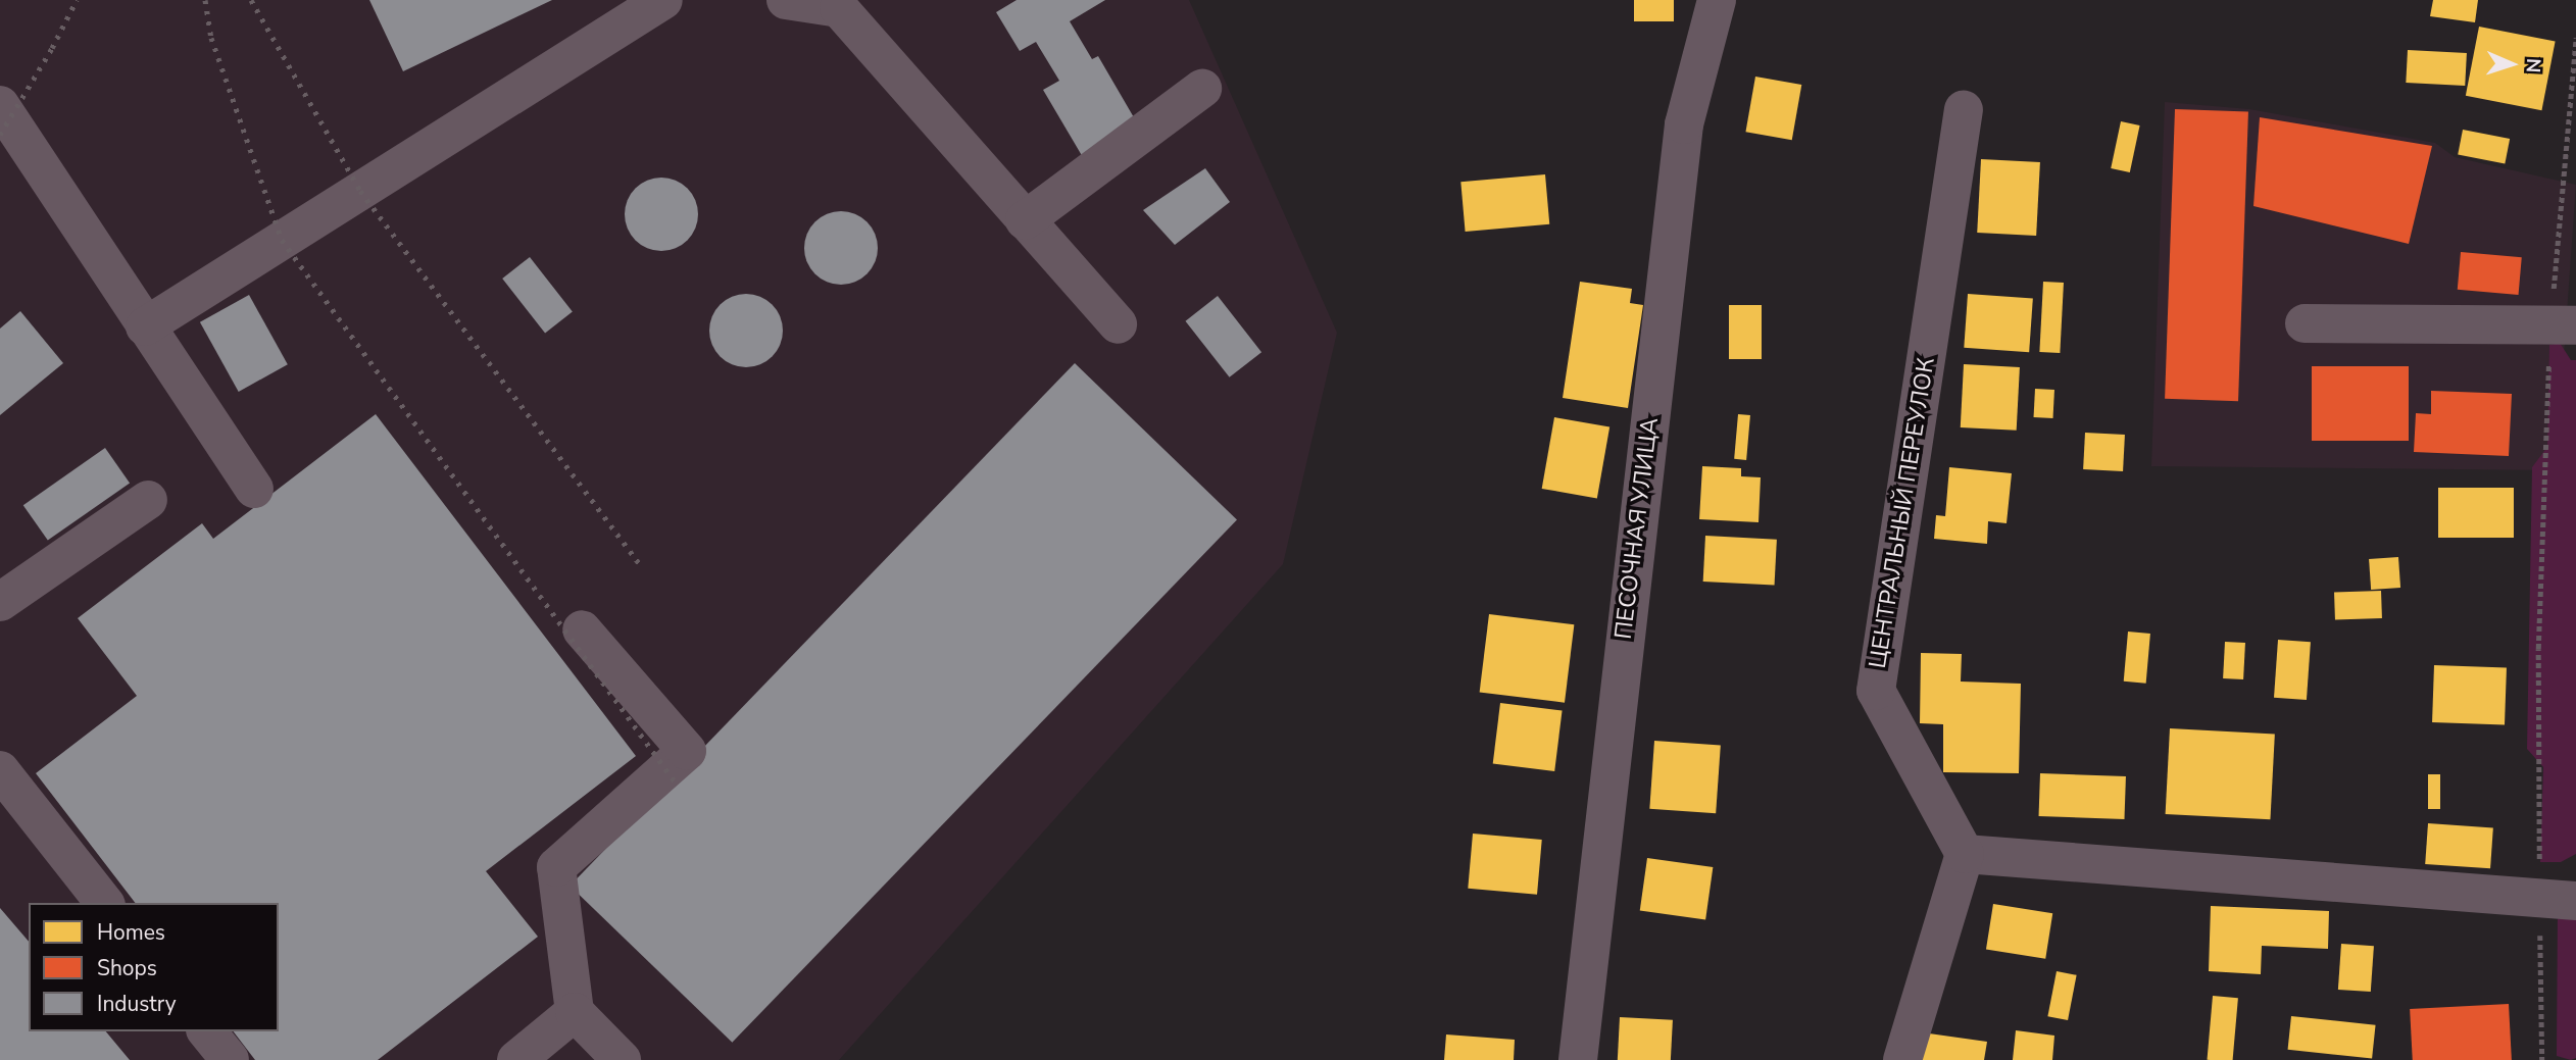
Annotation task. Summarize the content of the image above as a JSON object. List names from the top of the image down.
{
  "streets": {
    "street": ["ЦЕНТРАЛЬНЫЙ ПЕРЕУЛОК", "ПЕСОЧНАЯ УЛИЦА"]
  },
  "legend": ["Homes", "Shops", "Industry"],
  "north": "right"
}
